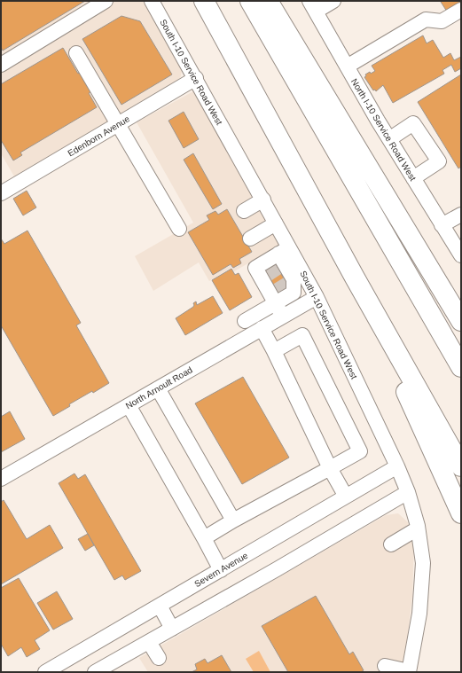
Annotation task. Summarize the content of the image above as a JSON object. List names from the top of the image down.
{
  "streets": {
    "street": [
      "South I-10 Service Road West",
      "North I-10 Service Road West",
      "Edenborn Avenue",
      "North Arnoult Road",
      "Severn Avenue"
    ]
  },
  "crossings": [
    ["South I-10 Service Road West", "Edenborn Avenue"],
    ["South I-10 Service Road West", "North Arnoult Road"],
    ["South I-10 Service Road West", "Severn Avenue"]
  ]
}
